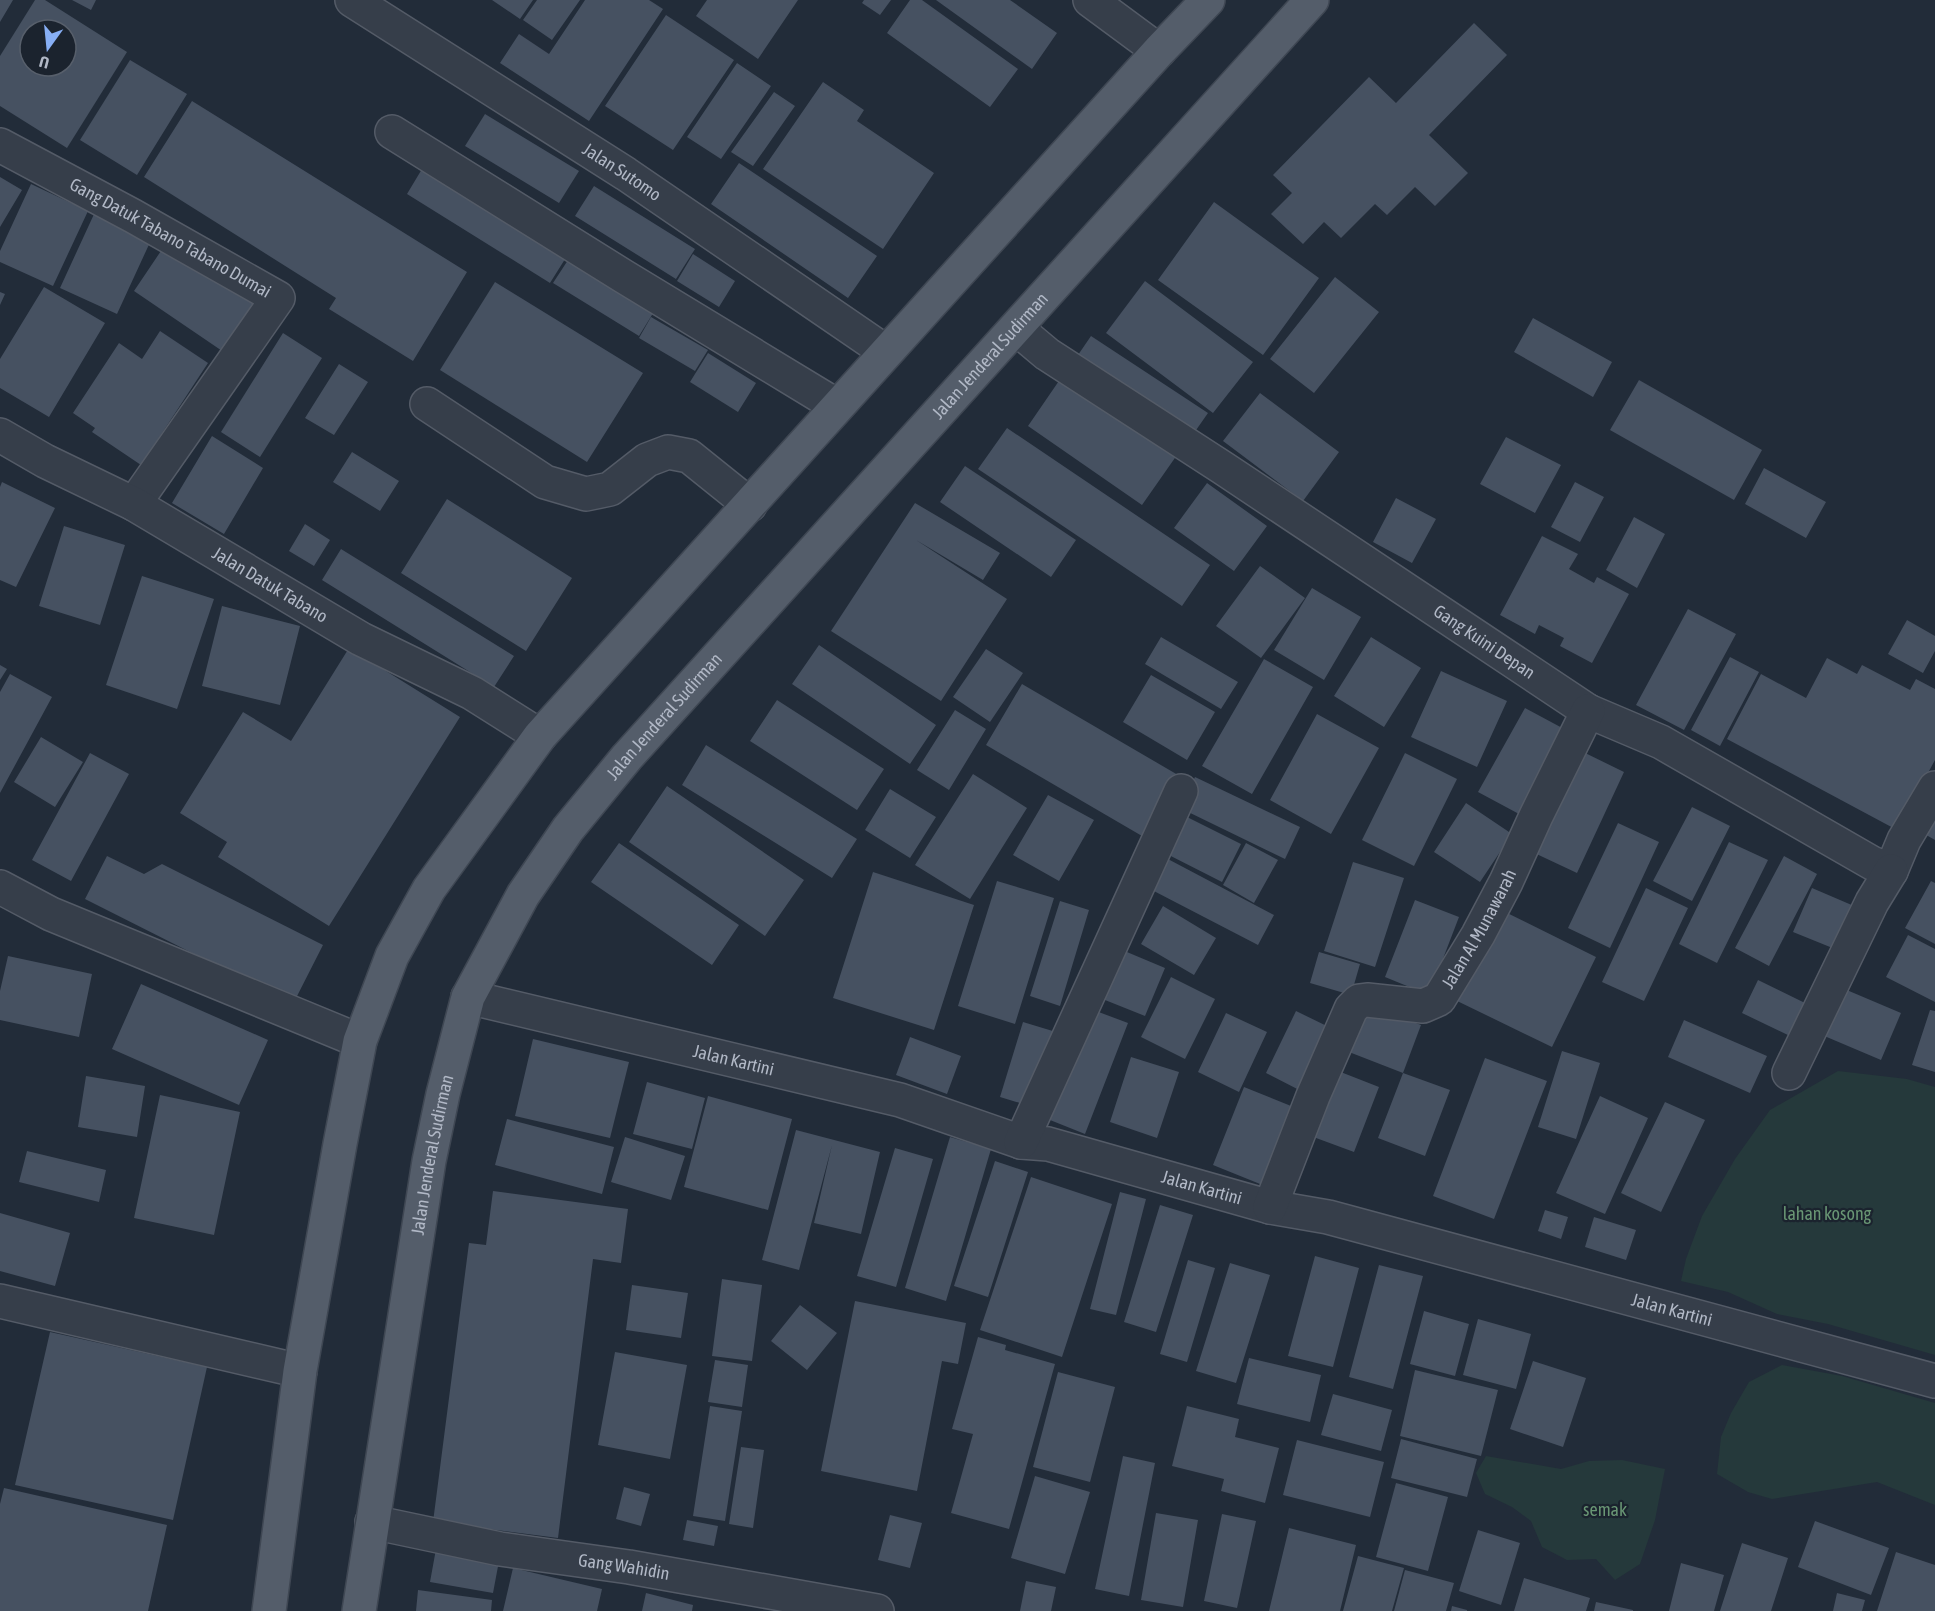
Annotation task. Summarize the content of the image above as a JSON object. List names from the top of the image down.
{
  "streets": {
    "main road": ["Jalan Jenderal Sudirman"],
    "street": [
      "Jalan Sutomo",
      "Gang Datuk Tabano Tabano Dumai",
      "Jalan Datuk Tabano",
      "Gang Kuini Depan",
      "Jalan Al Munawarah",
      "Jalan Kartini",
      "Gang Wahidin"
    ]
  },
  "crossings": [
    ["Gang Datuk Tabano Tabano Dumai", "Jalan Datuk Tabano"],
    ["Jalan Jenderal Sudirman", "Gang Kuini Depan"],
    ["Jalan Jenderal Sudirman", "Jalan Kartini"],
    ["Jalan Jenderal Sudirman", "Gang Wahidin"],
    ["Gang Kuini Depan", "Jalan Al Munawarah"],
    ["Jalan Al Munawarah", "Jalan Kartini"]
  ],
  "parks": ["lahan kosong", "semak"],
  "north": "bottom"
}
